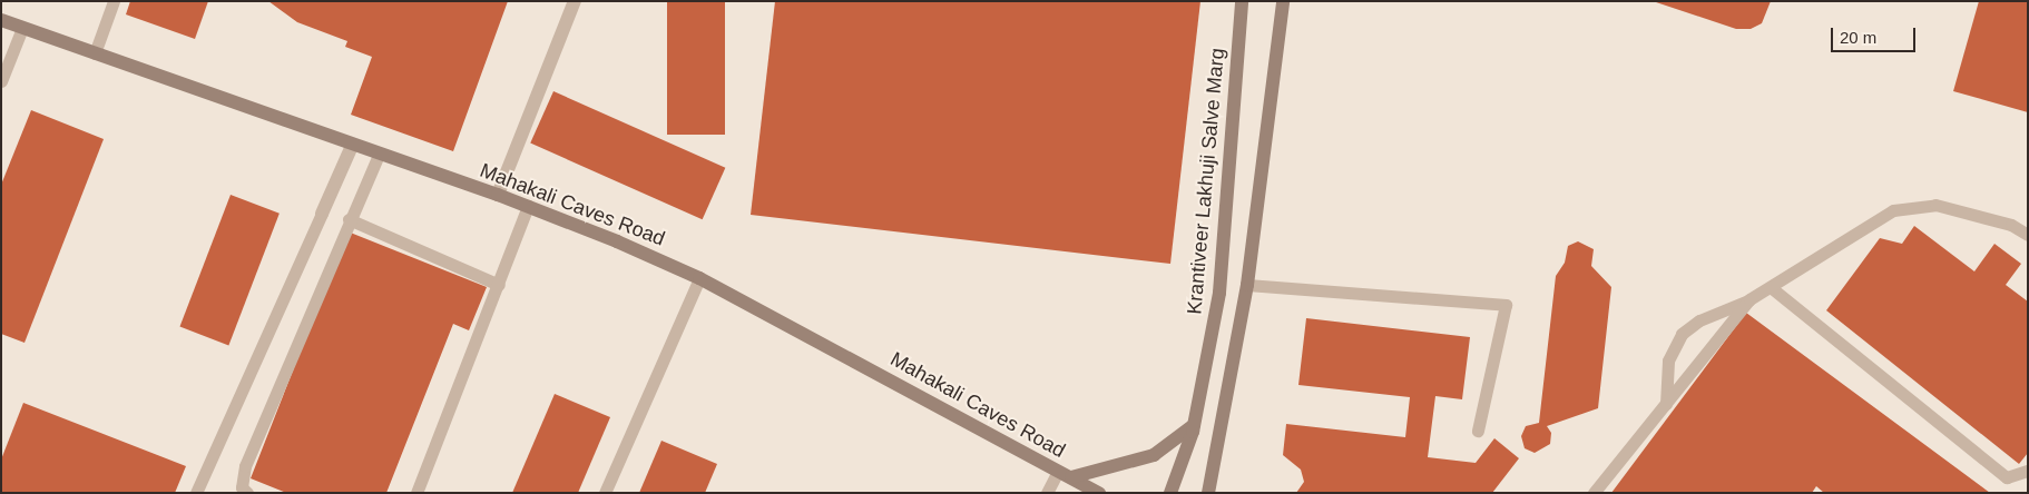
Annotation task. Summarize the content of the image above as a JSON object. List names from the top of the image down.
{
  "streets": {
    "main road": ["Krantiveer Lakhuji Salve Marg", "Mahakali Caves Road"]
  },
  "scale_bar": "20 m"
}
